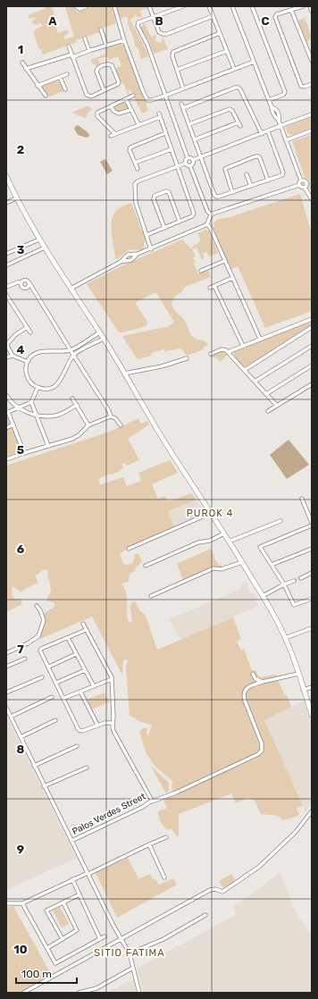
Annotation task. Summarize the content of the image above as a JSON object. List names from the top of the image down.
{
  "streets": {
    "street": ["Palos Verdes Street"]
  },
  "districts": ["PUROK 4", "SITIO FATIMA"],
  "scale_bar": "100 m",
  "grid": {
    "columns": ["A", "B", "C"],
    "rows": [
      "1",
      "2",
      "3",
      "4",
      "5",
      "6",
      "7",
      "8",
      "9",
      "10"
    ]
  }
}
